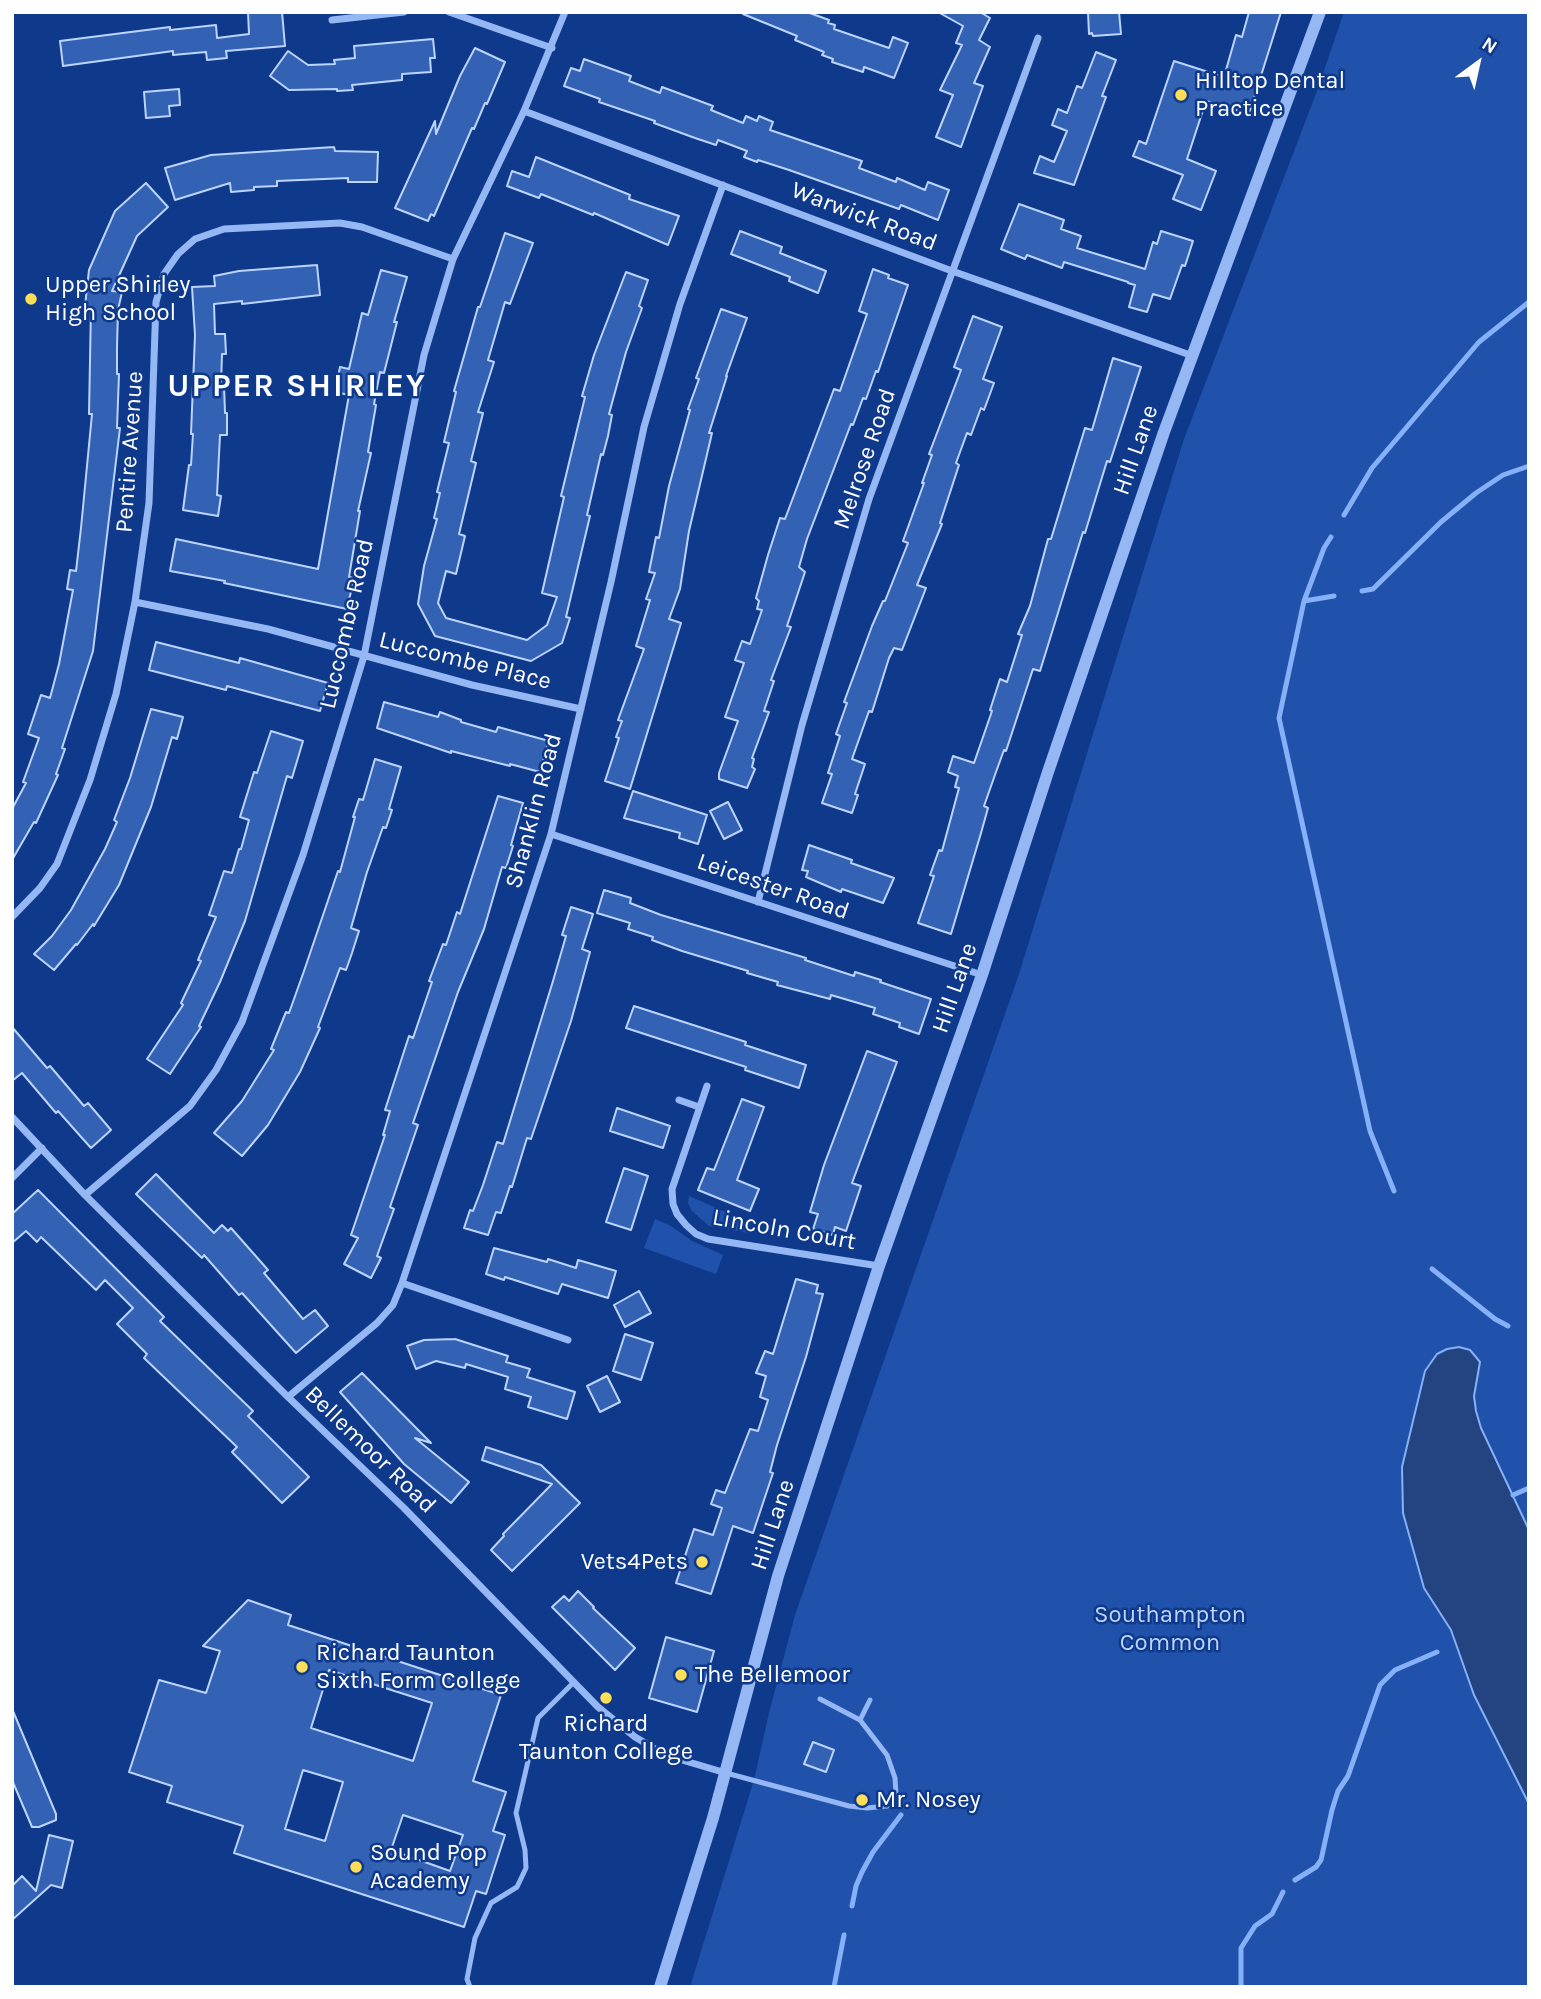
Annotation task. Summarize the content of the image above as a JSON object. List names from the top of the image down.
{
  "streets": {
    "street": [
      "Warwick Road",
      "Hill Lane",
      "Pentire Avenue",
      "Melrose Road",
      "Luccombe Road",
      "Luccombe Place",
      "Shanklin Road",
      "Leicester Road",
      "Lincoln Court",
      "Bellemoor Road"
    ]
  },
  "crossings": [
    ["Warwick Road", "Hill Lane"],
    ["Warwick Road", "Melrose Road"],
    ["Warwick Road", "Luccombe Road"],
    ["Warwick Road", "Shanklin Road"],
    ["Hill Lane", "Leicester Road"],
    ["Hill Lane", "Lincoln Court"],
    ["Hill Lane", "Bellemoor Road"],
    ["Pentire Avenue", "Luccombe Road"],
    ["Pentire Avenue", "Luccombe Place"],
    ["Melrose Road", "Leicester Road"],
    ["Luccombe Road", "Luccombe Place"],
    ["Luccombe Road", "Bellemoor Road"],
    ["Luccombe Place", "Shanklin Road"],
    ["Shanklin Road", "Leicester Road"],
    ["Shanklin Road", "Bellemoor Road"]
  ],
  "districts": ["UPPER SHIRLEY"],
  "parks": ["Southampton Common"],
  "places": [
    "Hilltop Dental Practice",
    "Upper Shirley High School",
    "Vets4Pets",
    "Richard Taunton Sixth Form College",
    "The Bellemoor",
    "Richard Taunton College",
    "Mr. Nosey",
    "Sound Pop Academy"
  ],
  "north": "top right"
}
